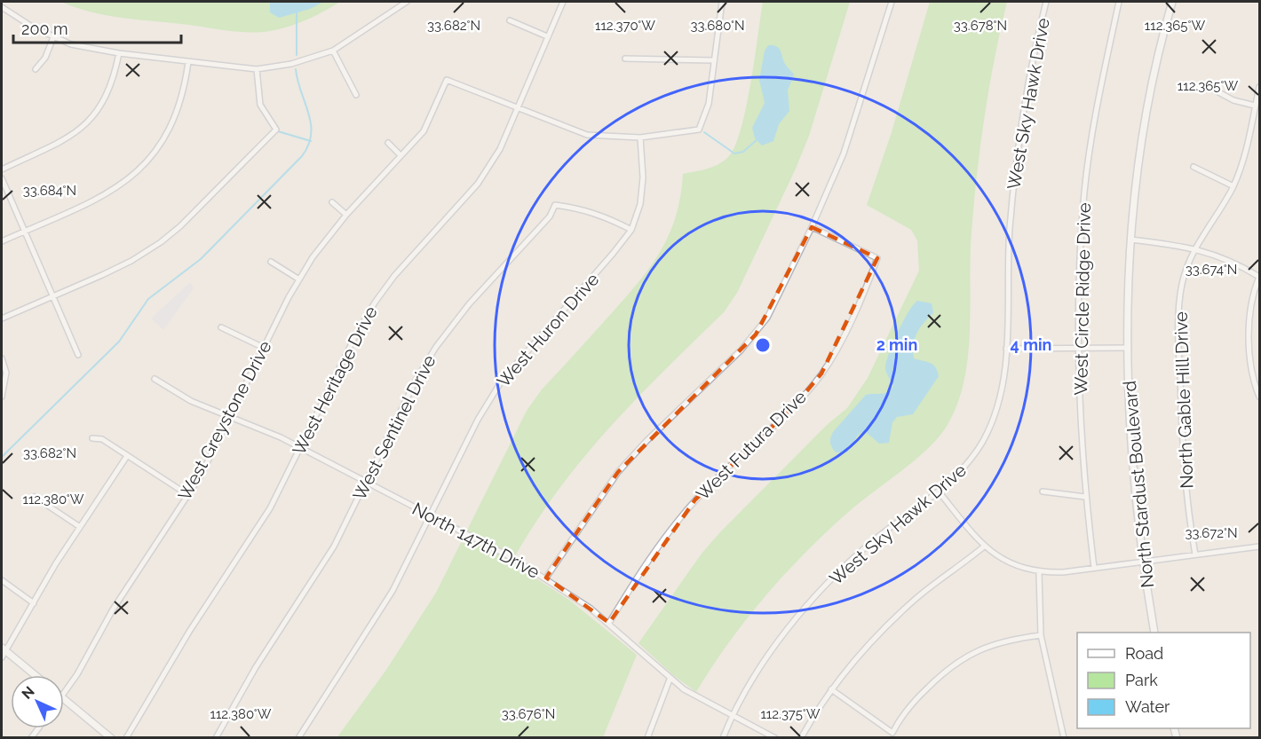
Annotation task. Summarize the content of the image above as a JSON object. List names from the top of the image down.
{
  "streets": {
    "street": [
      "West Sky Hawk Drive",
      "West Circle Ridge Drive",
      "West Huron Drive",
      "West Heritage Drive",
      "North Gable Hill Drive",
      "West Greystone Drive",
      "West Sentinel Drive",
      "West Futura Drive",
      "North Stardust Boulevard",
      "North 147th Drive"
    ]
  },
  "crossings": [
    ["West Sky Hawk Drive", "North 147th Drive"],
    ["West Huron Drive", "West Sentinel Drive"],
    ["West Huron Drive", "North 147th Drive"],
    ["West Heritage Drive", "West Greystone Drive"],
    ["West Heritage Drive", "North 147th Drive"],
    ["West Greystone Drive", "North 147th Drive"],
    ["West Sentinel Drive", "North 147th Drive"],
    ["West Futura Drive", "North 147th Drive"]
  ],
  "legend": ["Road", "Park", "Water"],
  "scale_bar": "200 m",
  "north": "top left",
  "coordinates": [
    "33.682°N",
    "112.370°W",
    "33.680°N",
    "112.365°W",
    "33.678°N",
    "33.684°N",
    "33.674°N",
    "112.380°W",
    "33.672°N",
    "33.676°N",
    "112.375°W"
  ],
  "rings": ["2 min", "4 min"]
}
